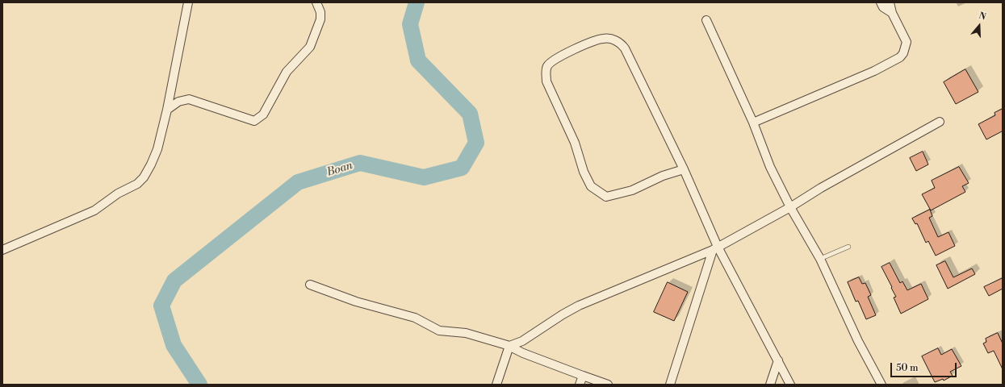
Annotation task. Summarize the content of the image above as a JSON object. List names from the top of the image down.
{
  "water": ["Boan"],
  "scale_bar": "50 m",
  "north": "top"
}
